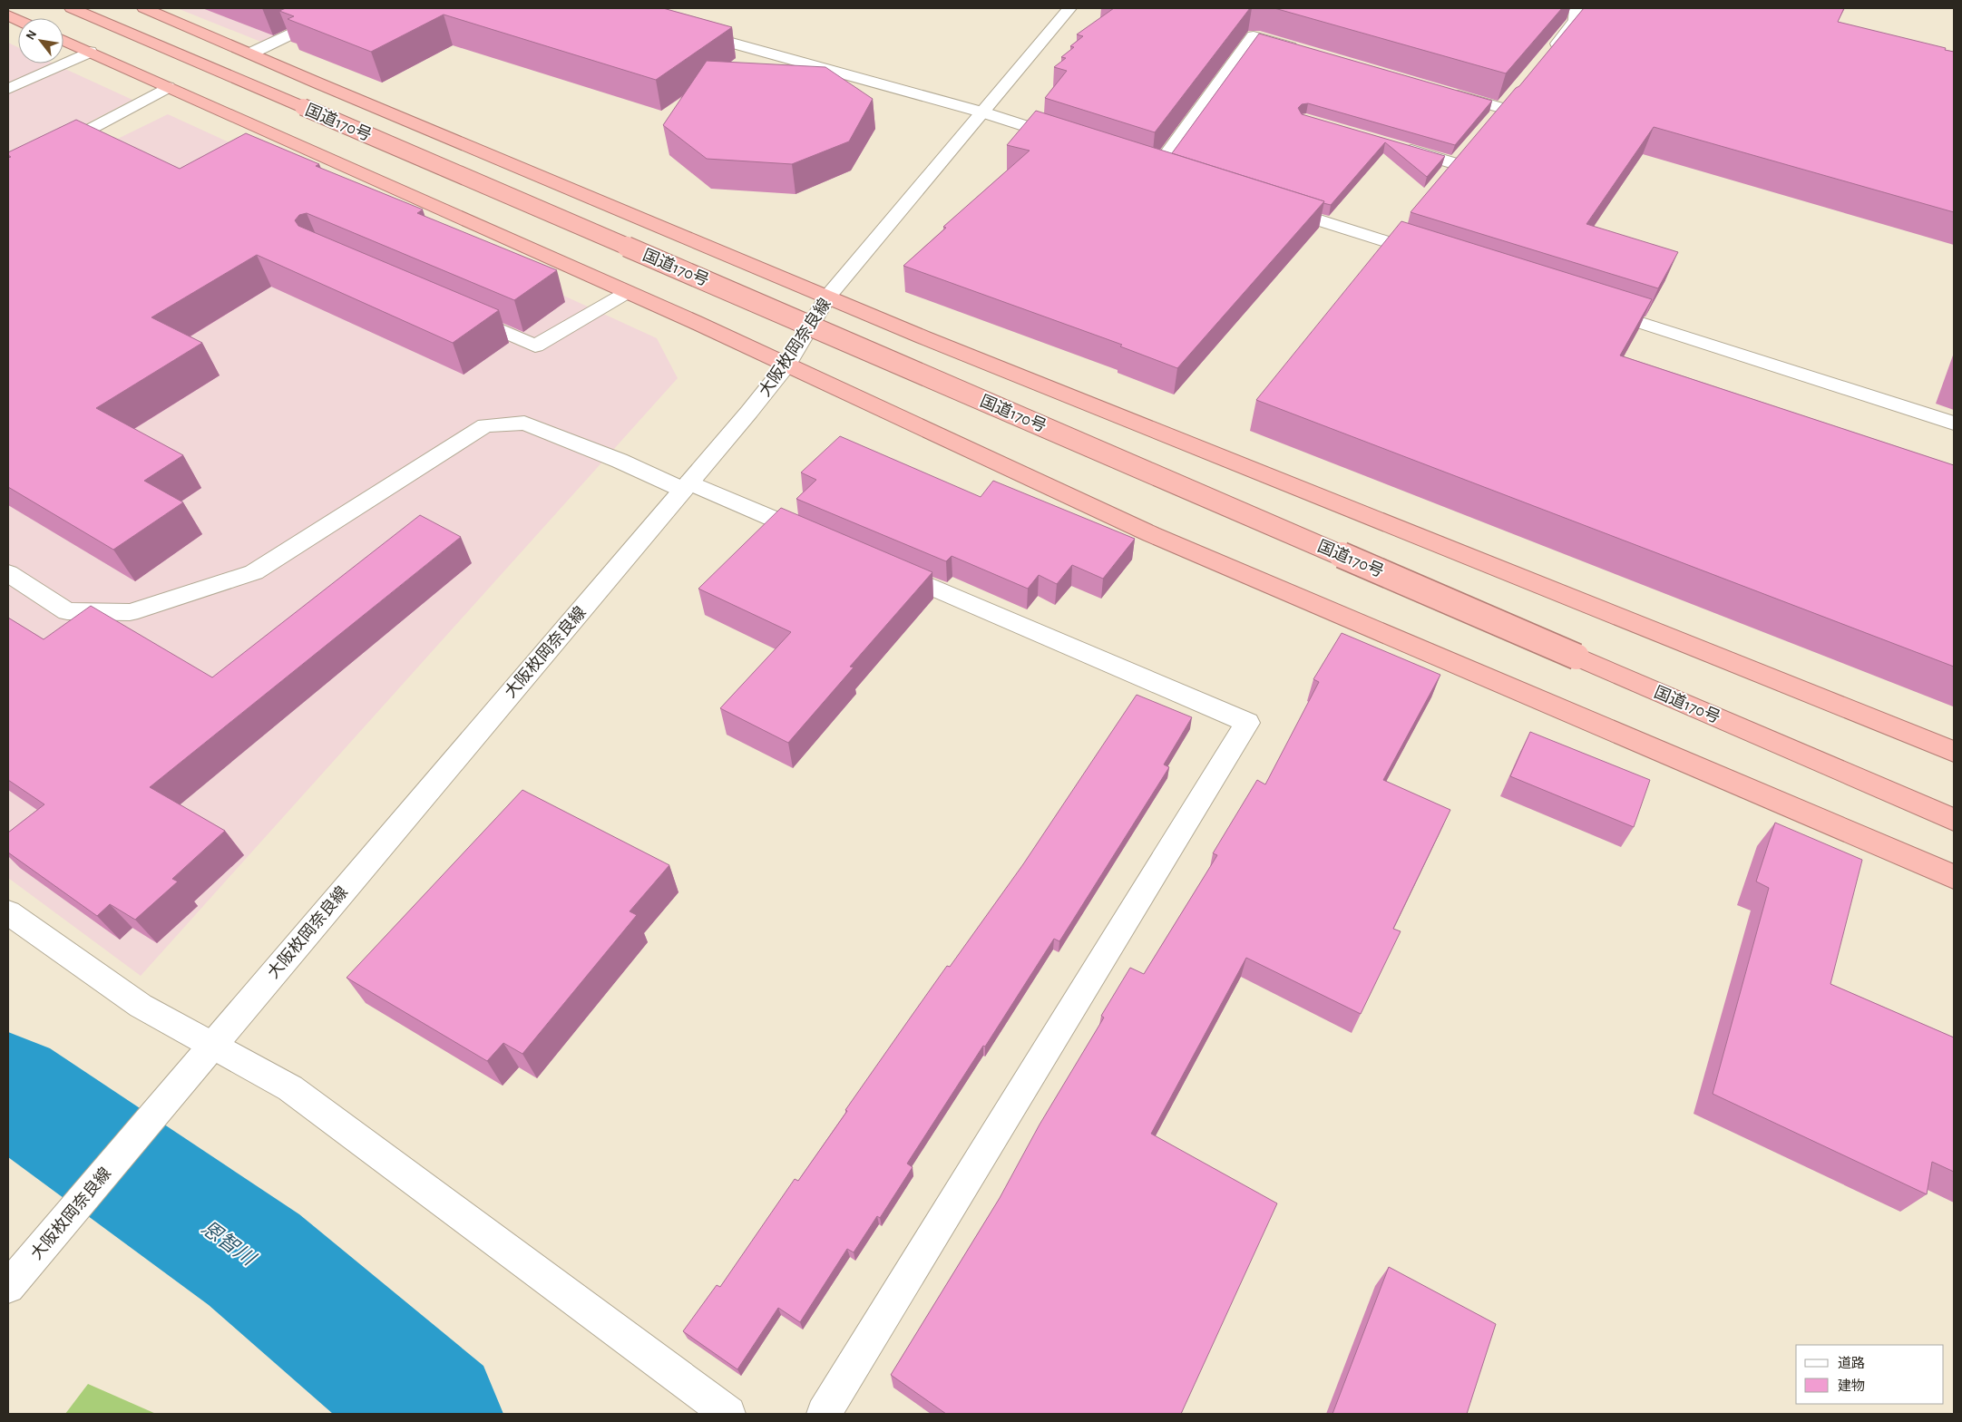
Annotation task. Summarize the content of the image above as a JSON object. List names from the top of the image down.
{
  "streets": {
    "highway": ["国道170号"],
    "street": ["大阪枚岡奈良線"]
  },
  "water": ["恩智川"],
  "legend": ["道路", "建物"],
  "north": "top left"
}
